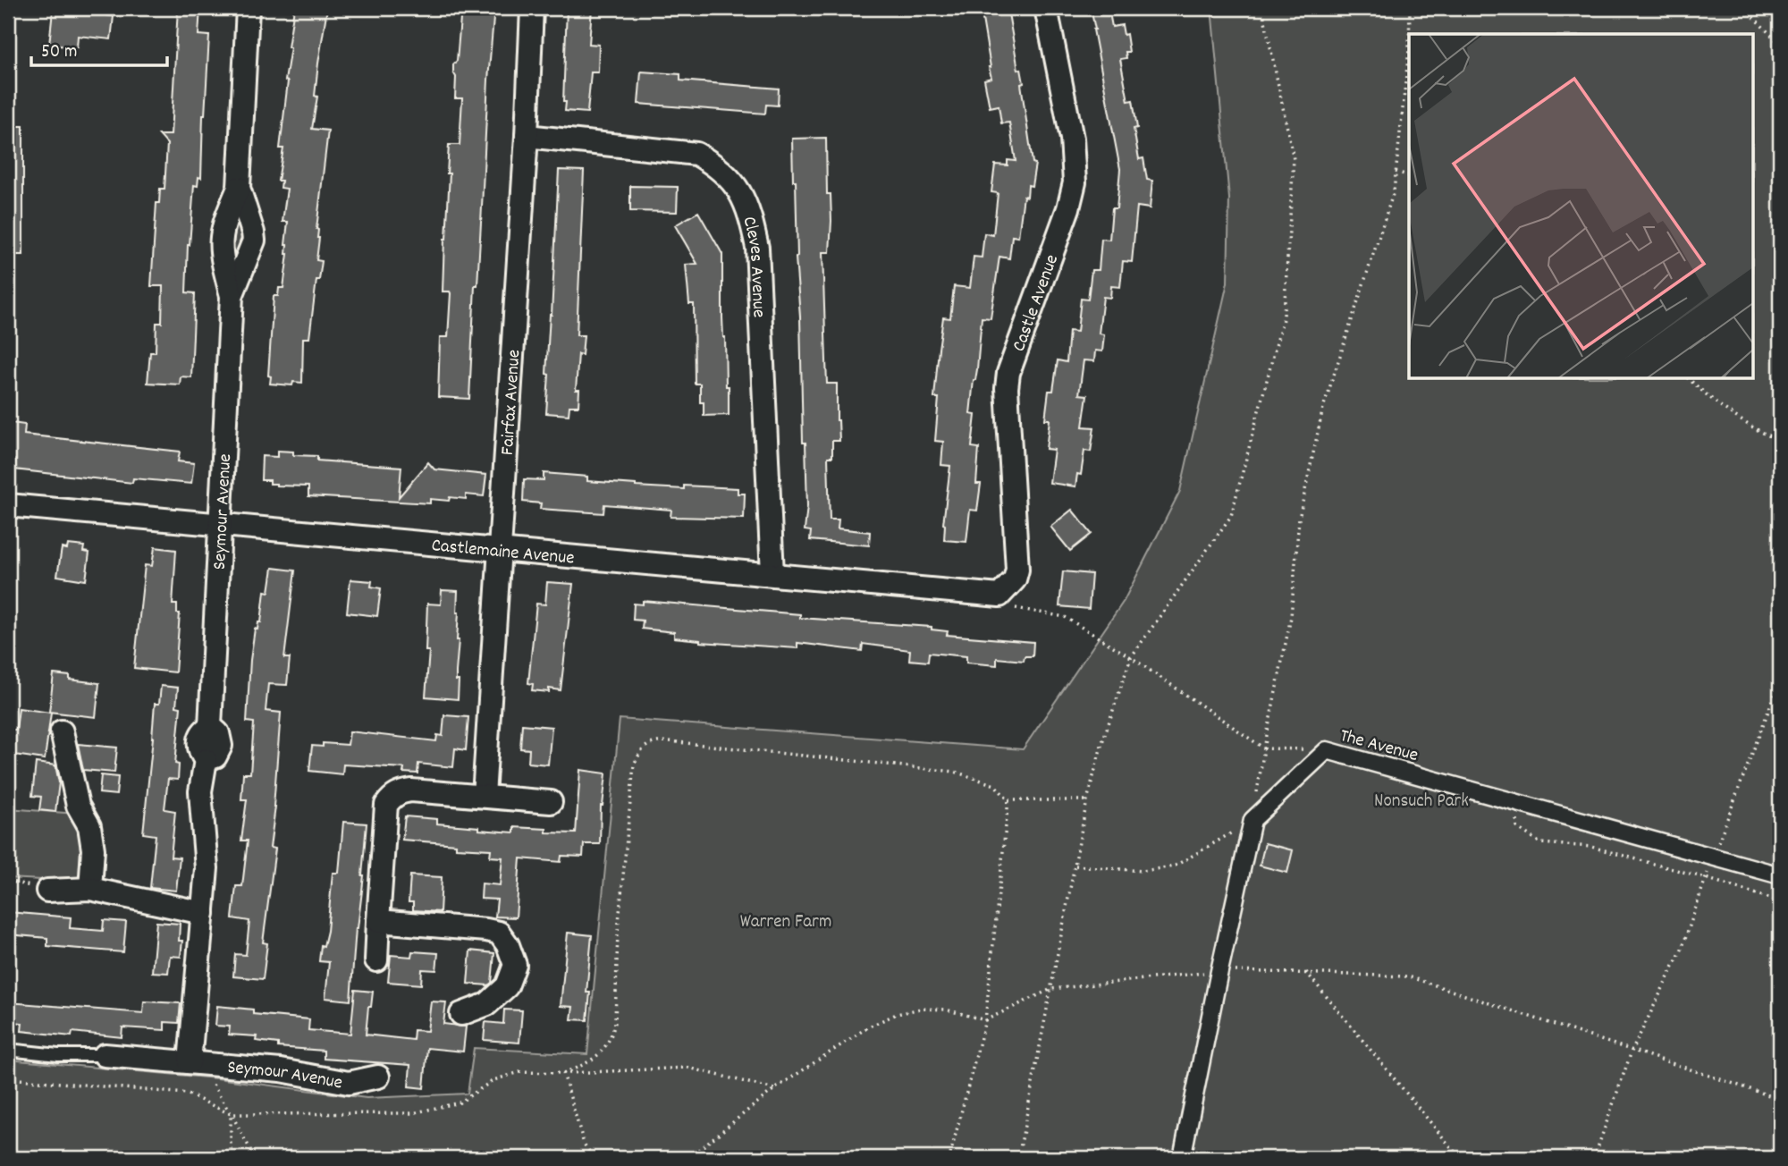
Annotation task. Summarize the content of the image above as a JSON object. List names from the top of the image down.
{
  "streets": {
    "street": [
      "Cleves Avenue",
      "Castle Avenue",
      "Fairfax Avenue",
      "Seymour Avenue",
      "Castlemaine Avenue",
      "The Avenue"
    ]
  },
  "crossings": [
    ["Cleves Avenue", "Fairfax Avenue"],
    ["Cleves Avenue", "Castlemaine Avenue"],
    ["Castle Avenue", "Castlemaine Avenue"],
    ["Fairfax Avenue", "Castlemaine Avenue"],
    ["Seymour Avenue", "Castlemaine Avenue"]
  ],
  "parks": ["Nonsuch Park", "Warren Farm"],
  "scale_bar": "50 m"
}
